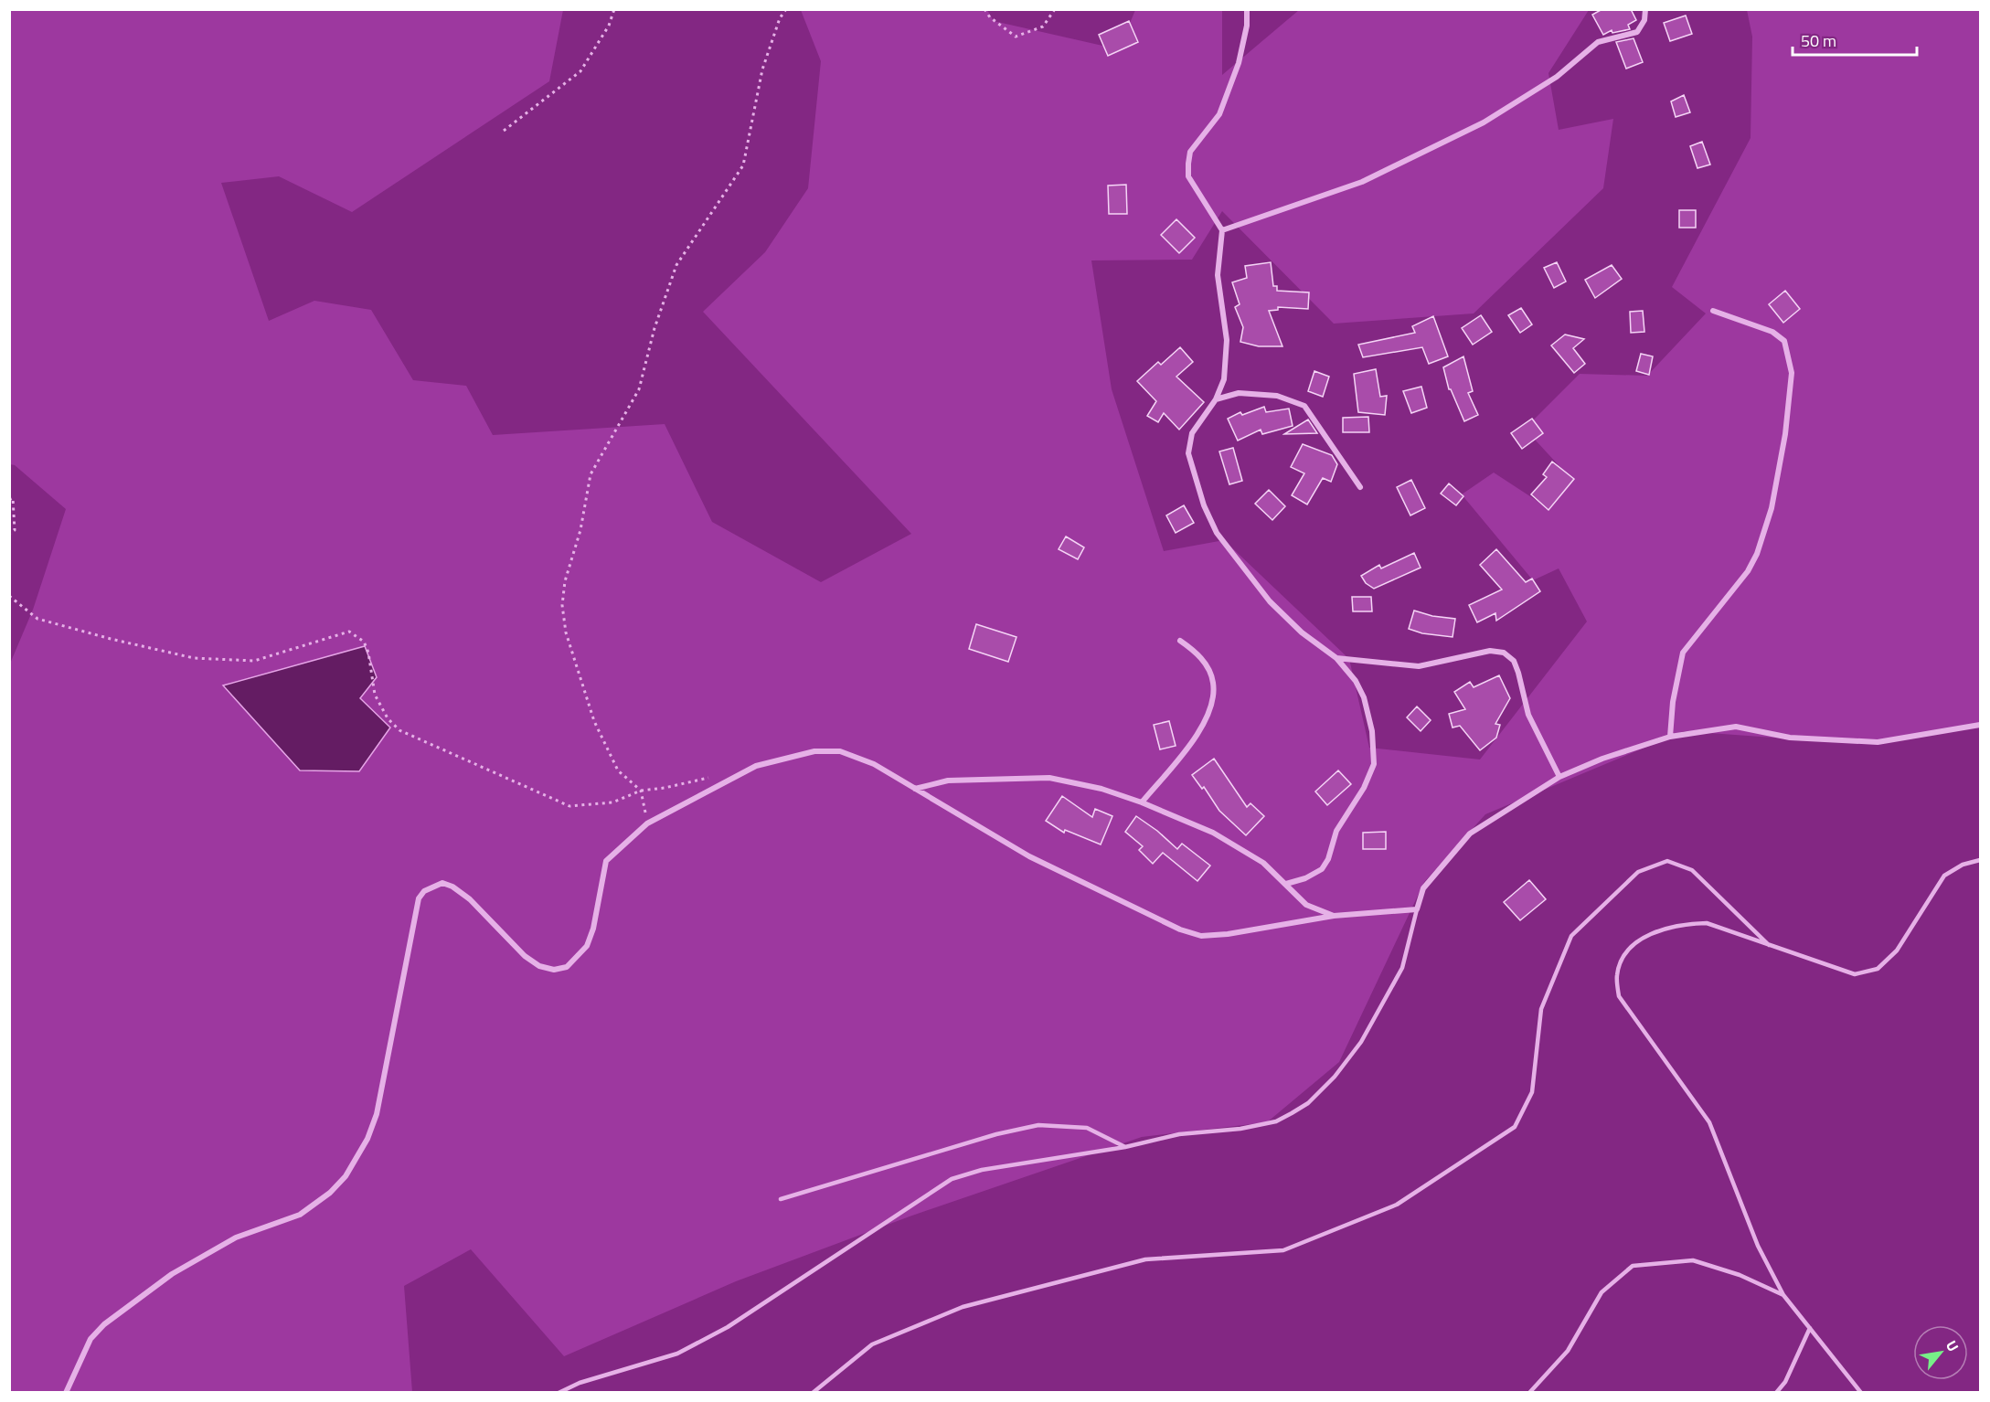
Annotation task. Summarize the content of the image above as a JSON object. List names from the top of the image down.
{
  "scale_bar": "50 m",
  "north": "top right"
}
